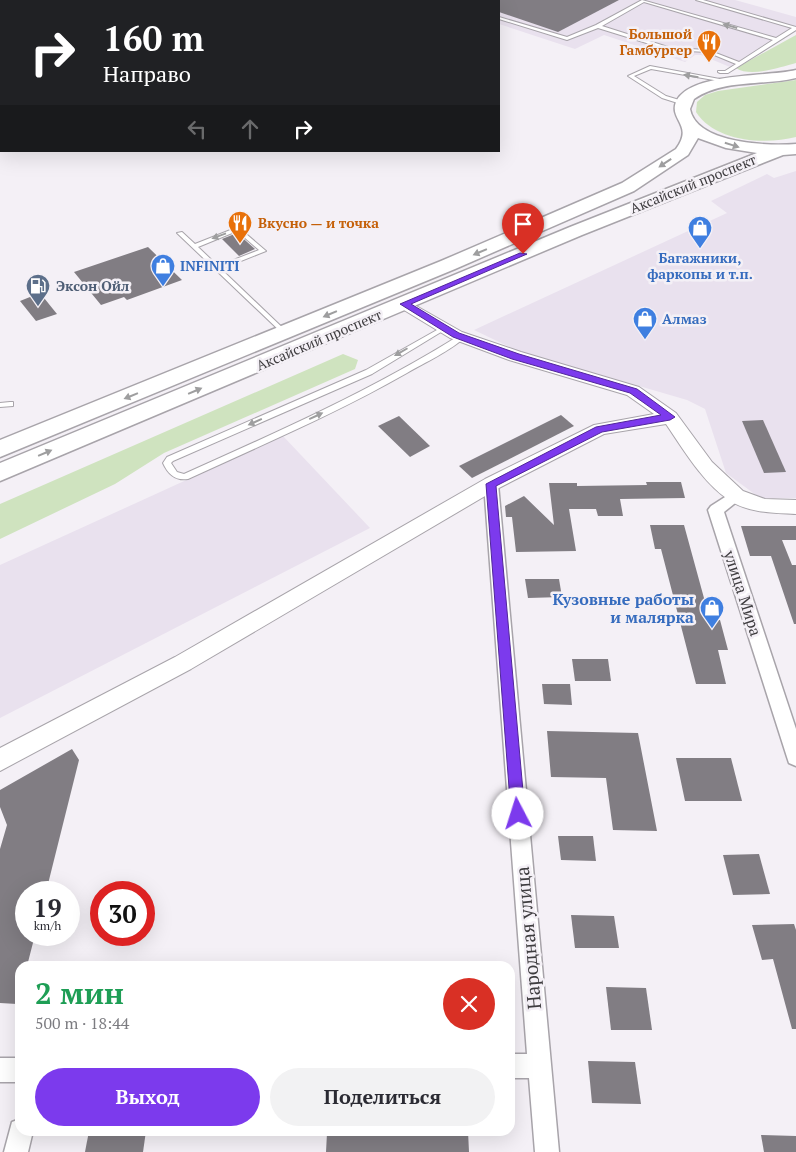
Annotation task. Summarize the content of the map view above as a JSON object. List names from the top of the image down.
{
  "streets": {
    "main road": ["Аксайский проспект"],
    "street": ["улица Мира", "Народная улица"]
  },
  "places": {
    "restaurant": ["Большой Гамбургер", "Вкусно — и точка"],
    "shop": [
      "Багажники, фаркопы и т.п.",
      "INFINITI",
      "Алмаз",
      "Кузовные работы и малярка"
    ],
    "fuel station": ["Эксон Ойл"]
  },
  "page": {
    "turn": ["160 m", "Направо"],
    "speed": "19 km/h",
    "limit": "30",
    "heading": ["2 мин", "500 m · 18:44"],
    "buttons": ["Выход", "Поделиться"]
  }
}
